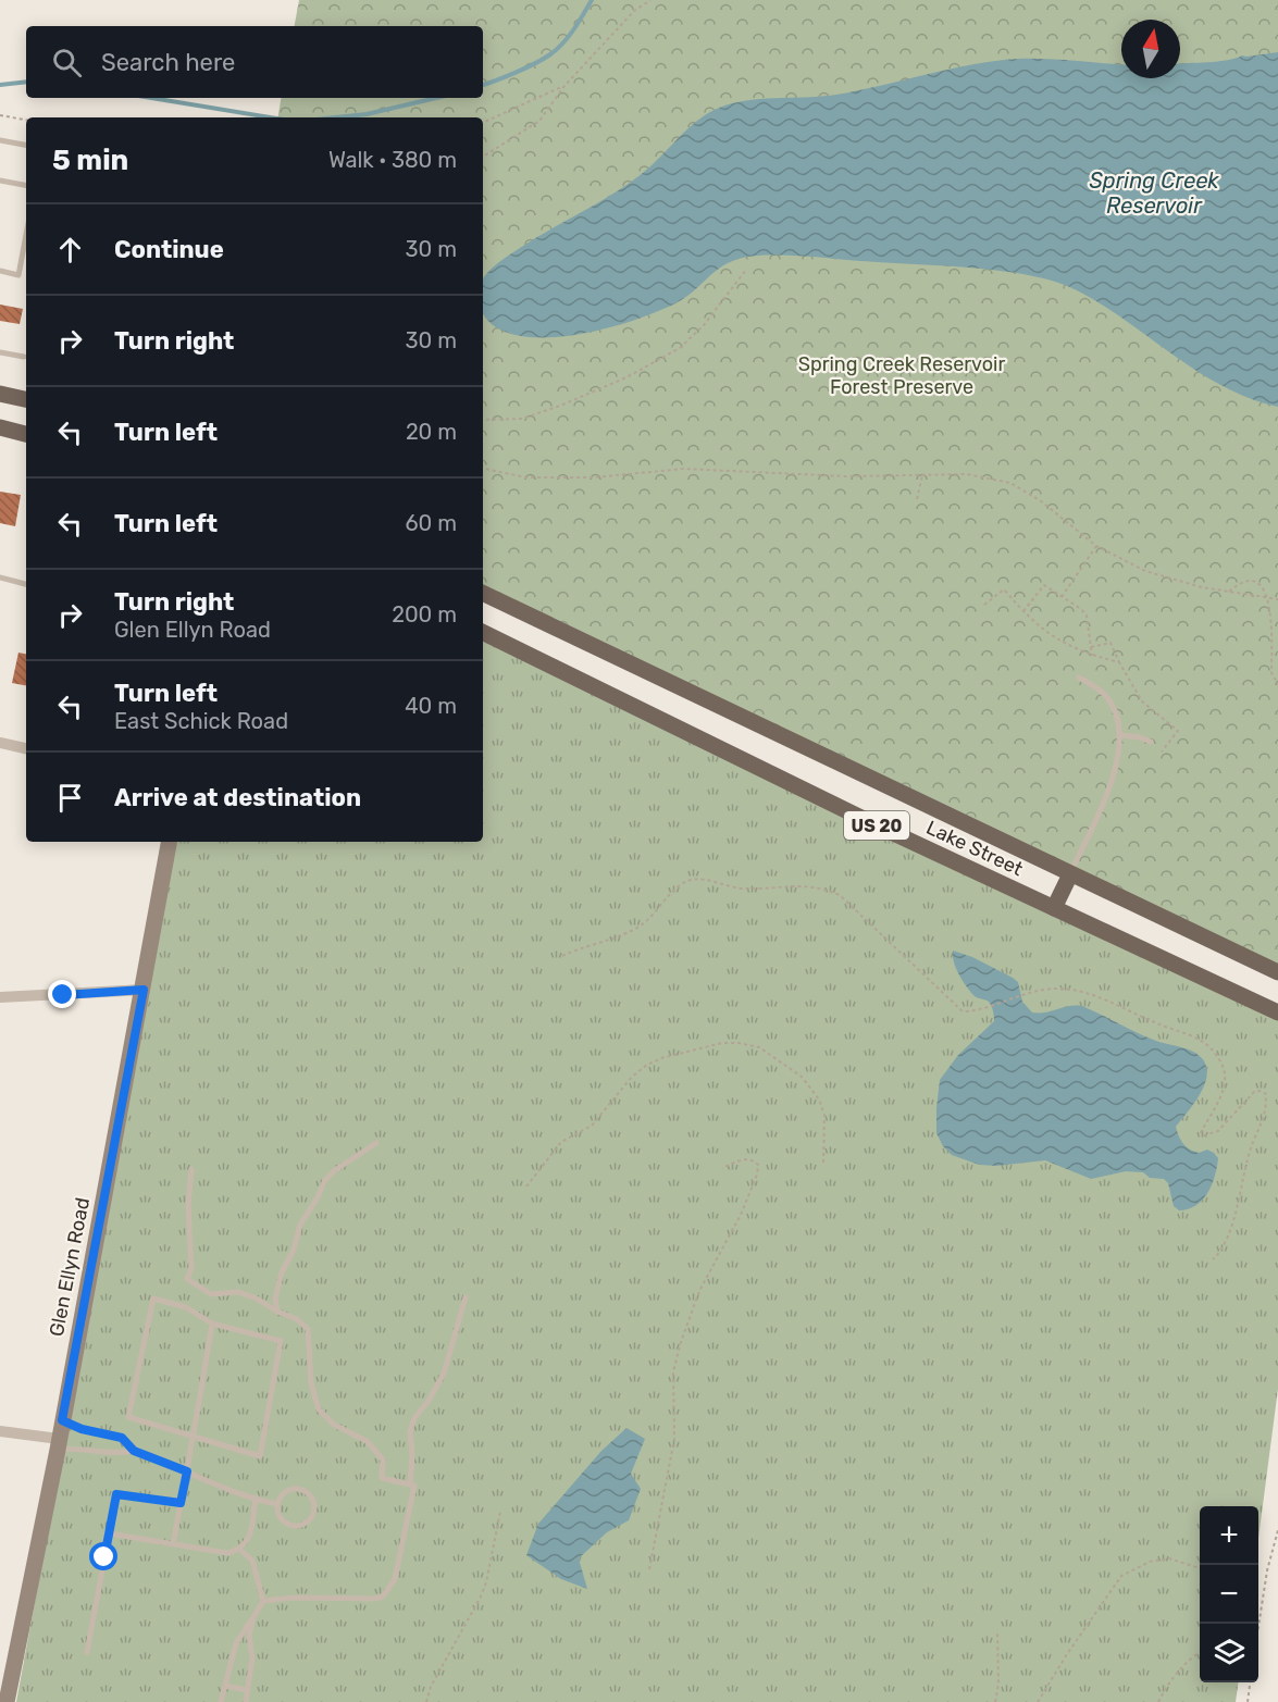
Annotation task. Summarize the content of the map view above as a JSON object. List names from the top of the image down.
{
  "streets": {
    "main road": ["US 20", "Lake Street"],
    "street": ["Glen Ellyn Road"]
  },
  "water": ["Spring Creek Reservoir"],
  "parks": ["Spring Creek Reservoir Forest Preserve"],
  "north": "top",
  "page": {
    "search": "Search here",
    "heading": ["5 min", "Walk · 380 m"],
    "list": [
      ["Continue", "30 m"],
      ["Turn right", "30 m"],
      ["Turn left", "20 m"],
      ["Turn left", "60 m"],
      ["Turn right", "Glen Ellyn Road", "200 m"],
      ["Turn left", "East Schick Road", "40 m"],
      "Arrive at destination"
    ],
    "map_buttons": ["+", "−"]
  }
}
